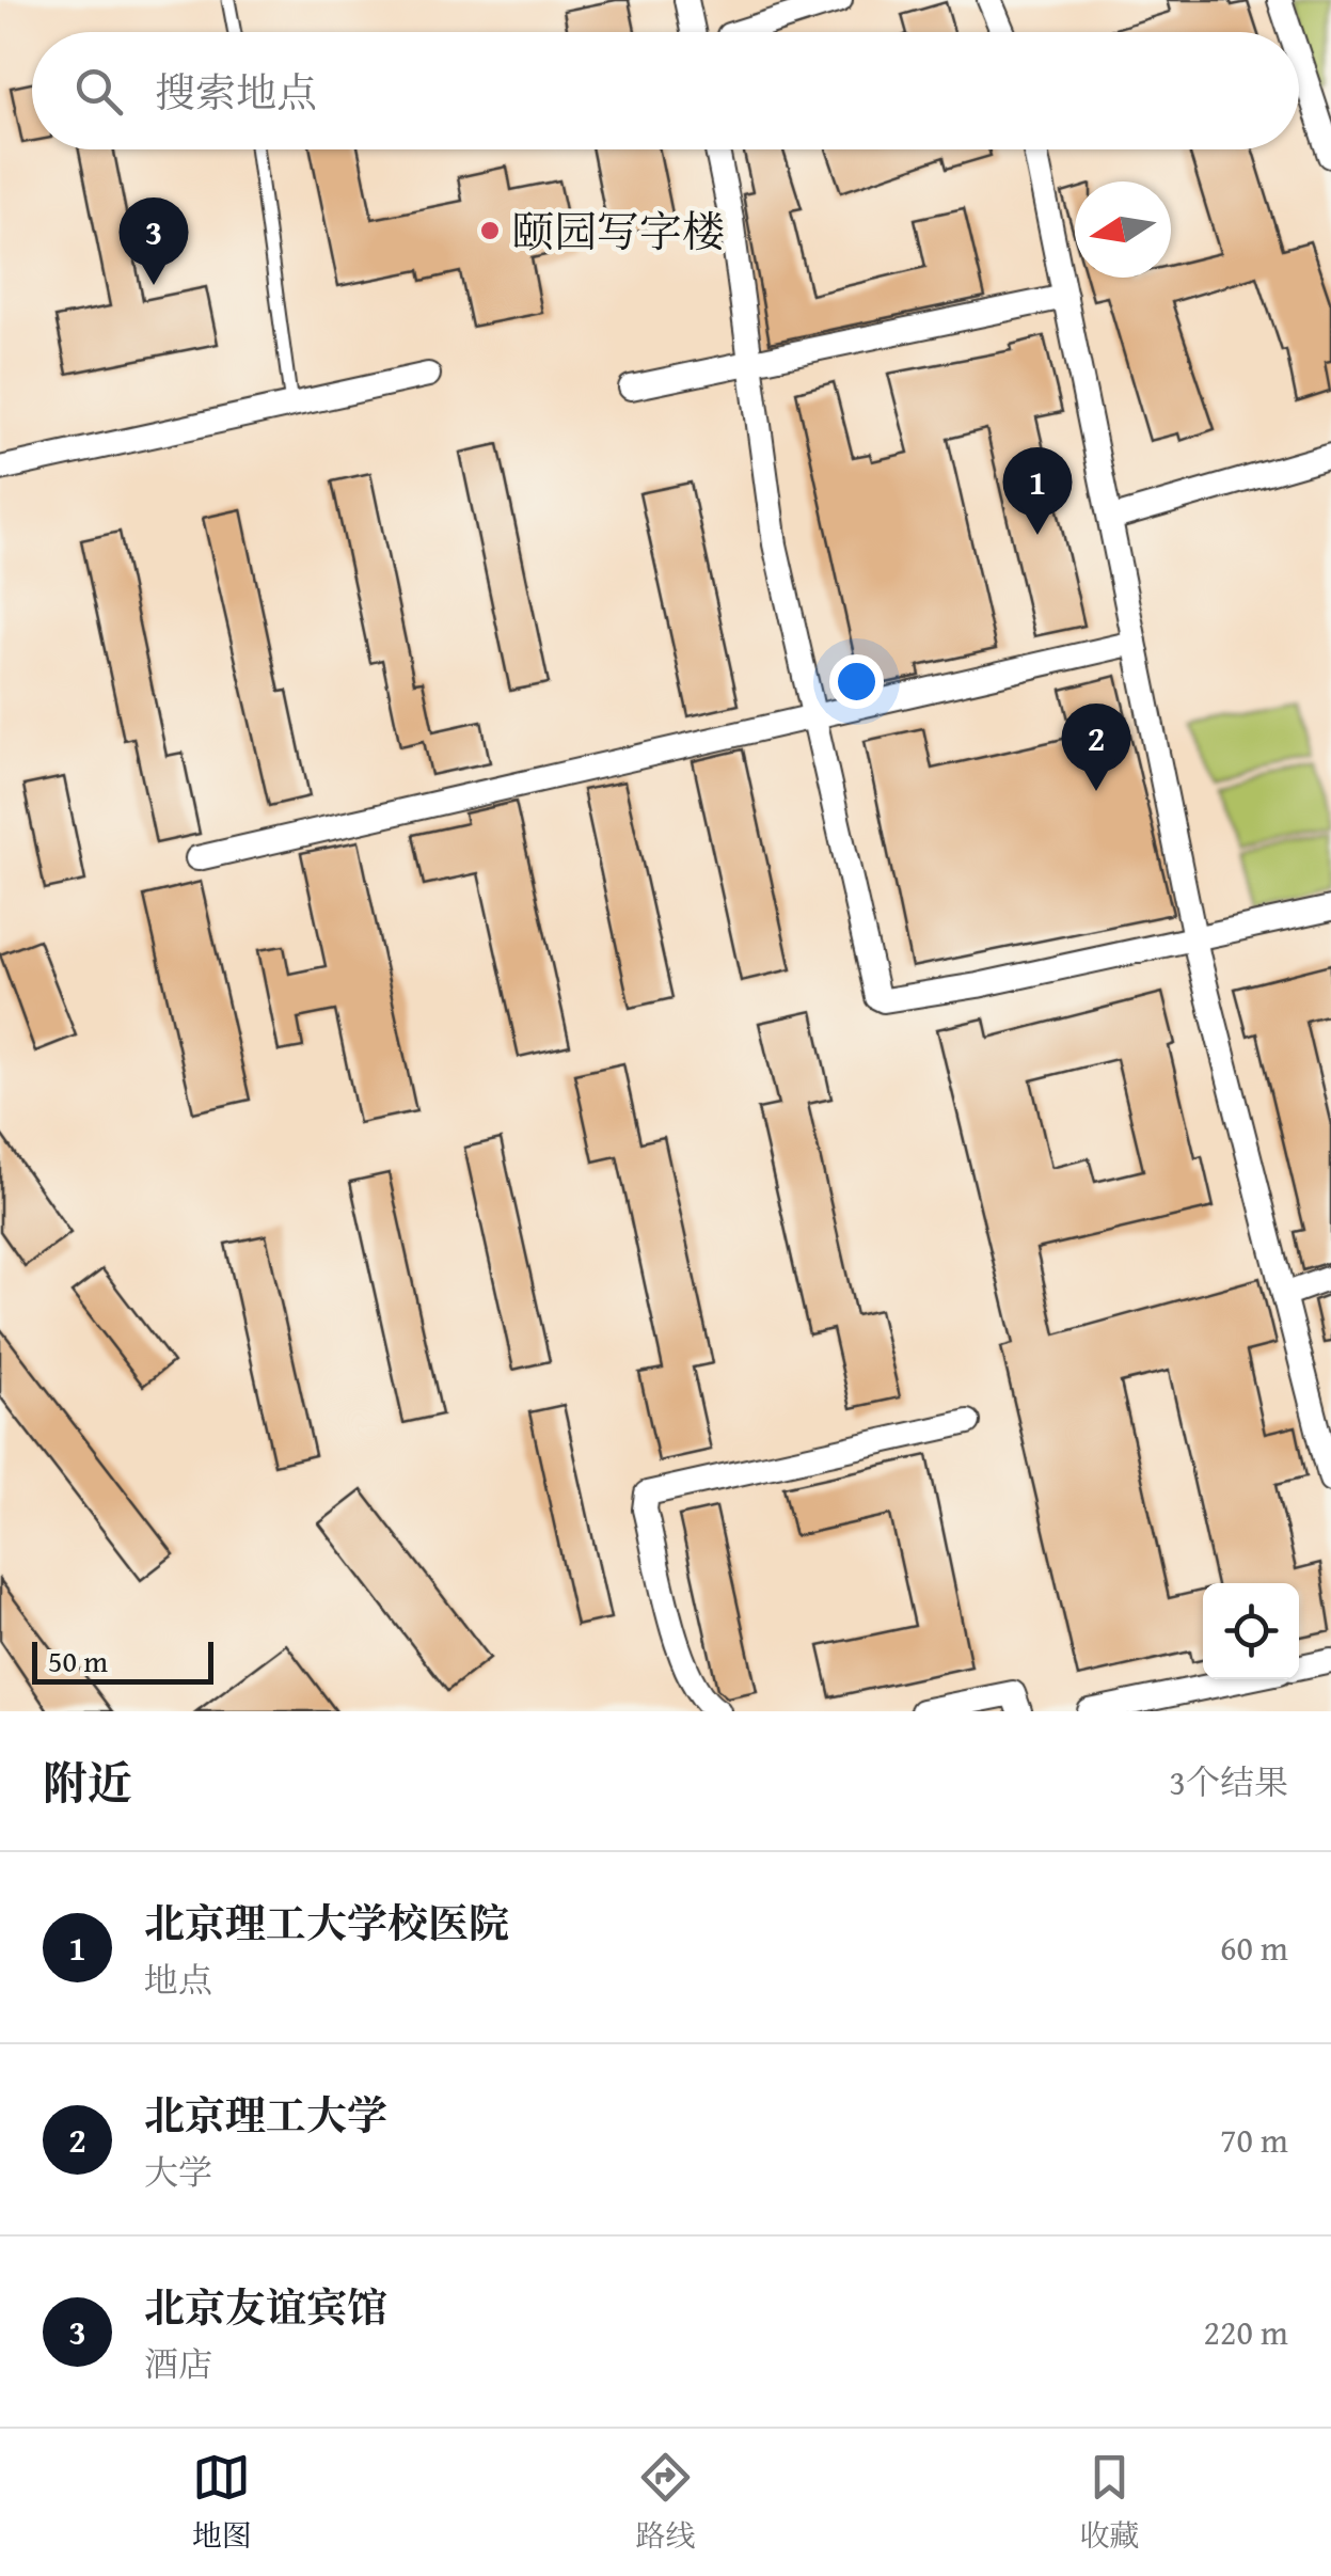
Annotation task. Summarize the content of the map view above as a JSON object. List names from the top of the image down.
{
  "places": ["颐园写字楼"],
  "scale_bar": "50 m",
  "north": "left",
  "page": {
    "search": "搜索地点",
    "pins": ["3", "1", "2"],
    "scale": "50 m",
    "heading": ["附近", "3个结果"],
    "list": [
      {
        "mark": "1",
        "name": "北京理工大学校医院",
        "note": "地点",
        "value": "60 m"
      },
      {
        "mark": "2",
        "name": "北京理工大学",
        "note": "大学",
        "value": "70 m"
      },
      {
        "mark": "3",
        "name": "北京友谊宾馆",
        "note": "酒店",
        "value": "220 m"
      }
    ],
    "nav": ["地图", "路线", "收藏"]
  }
}
